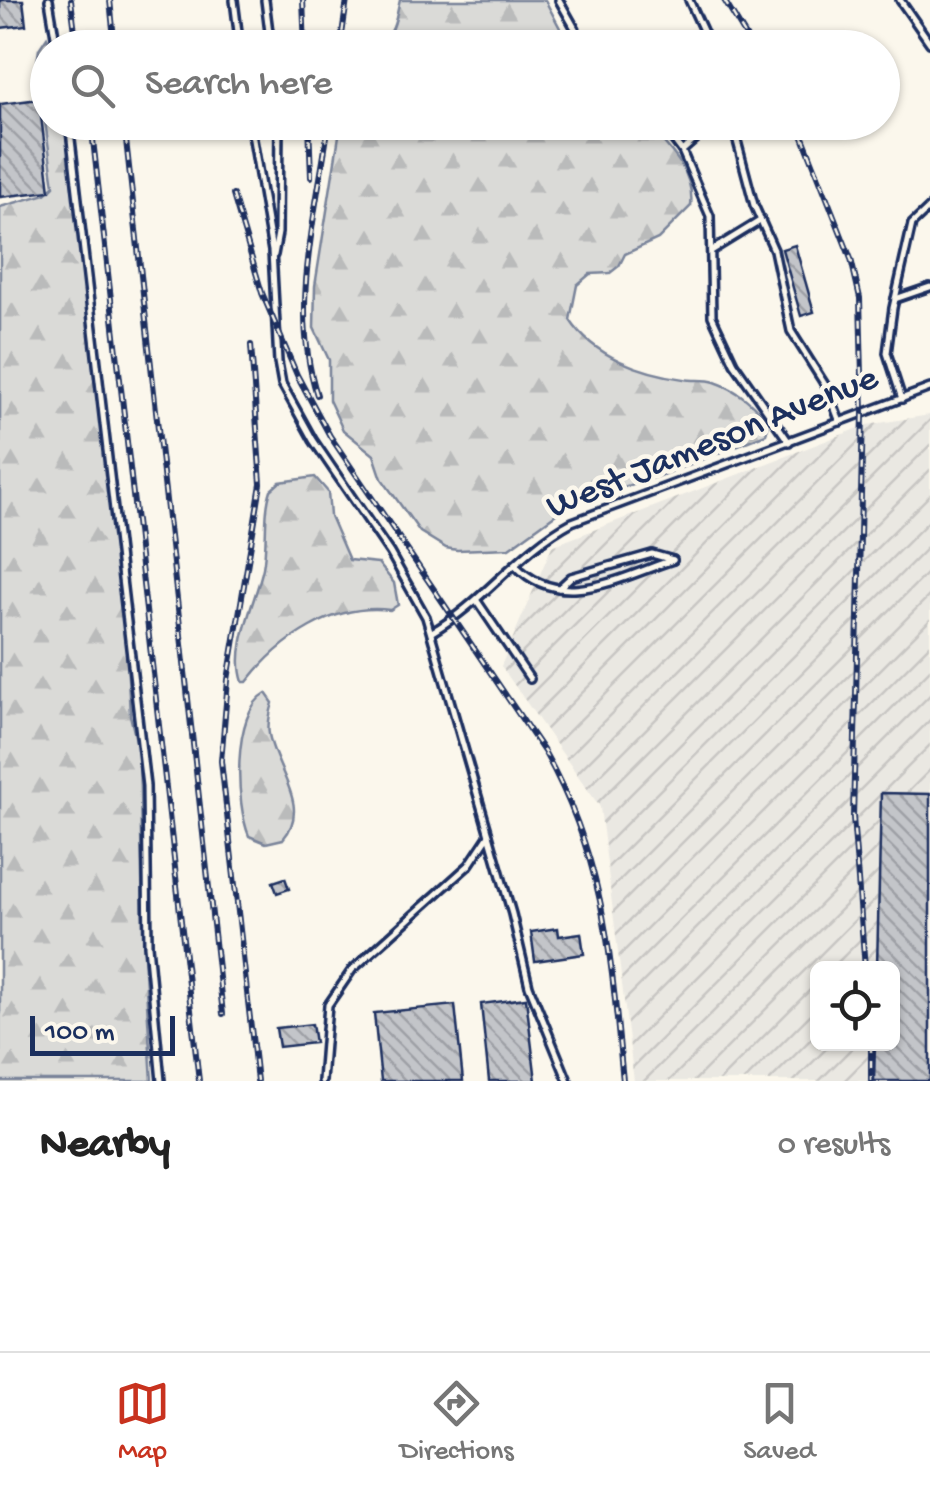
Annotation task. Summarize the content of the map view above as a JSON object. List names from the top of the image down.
{
  "streets": {
    "lane": ["West Jameson Avenue"]
  },
  "scale_bar": "100 m",
  "page": {
    "search": "Search here",
    "scale": "100 m",
    "heading": ["Nearby", "0 results"],
    "nav": ["Map", "Directions", "Saved"]
  }
}
